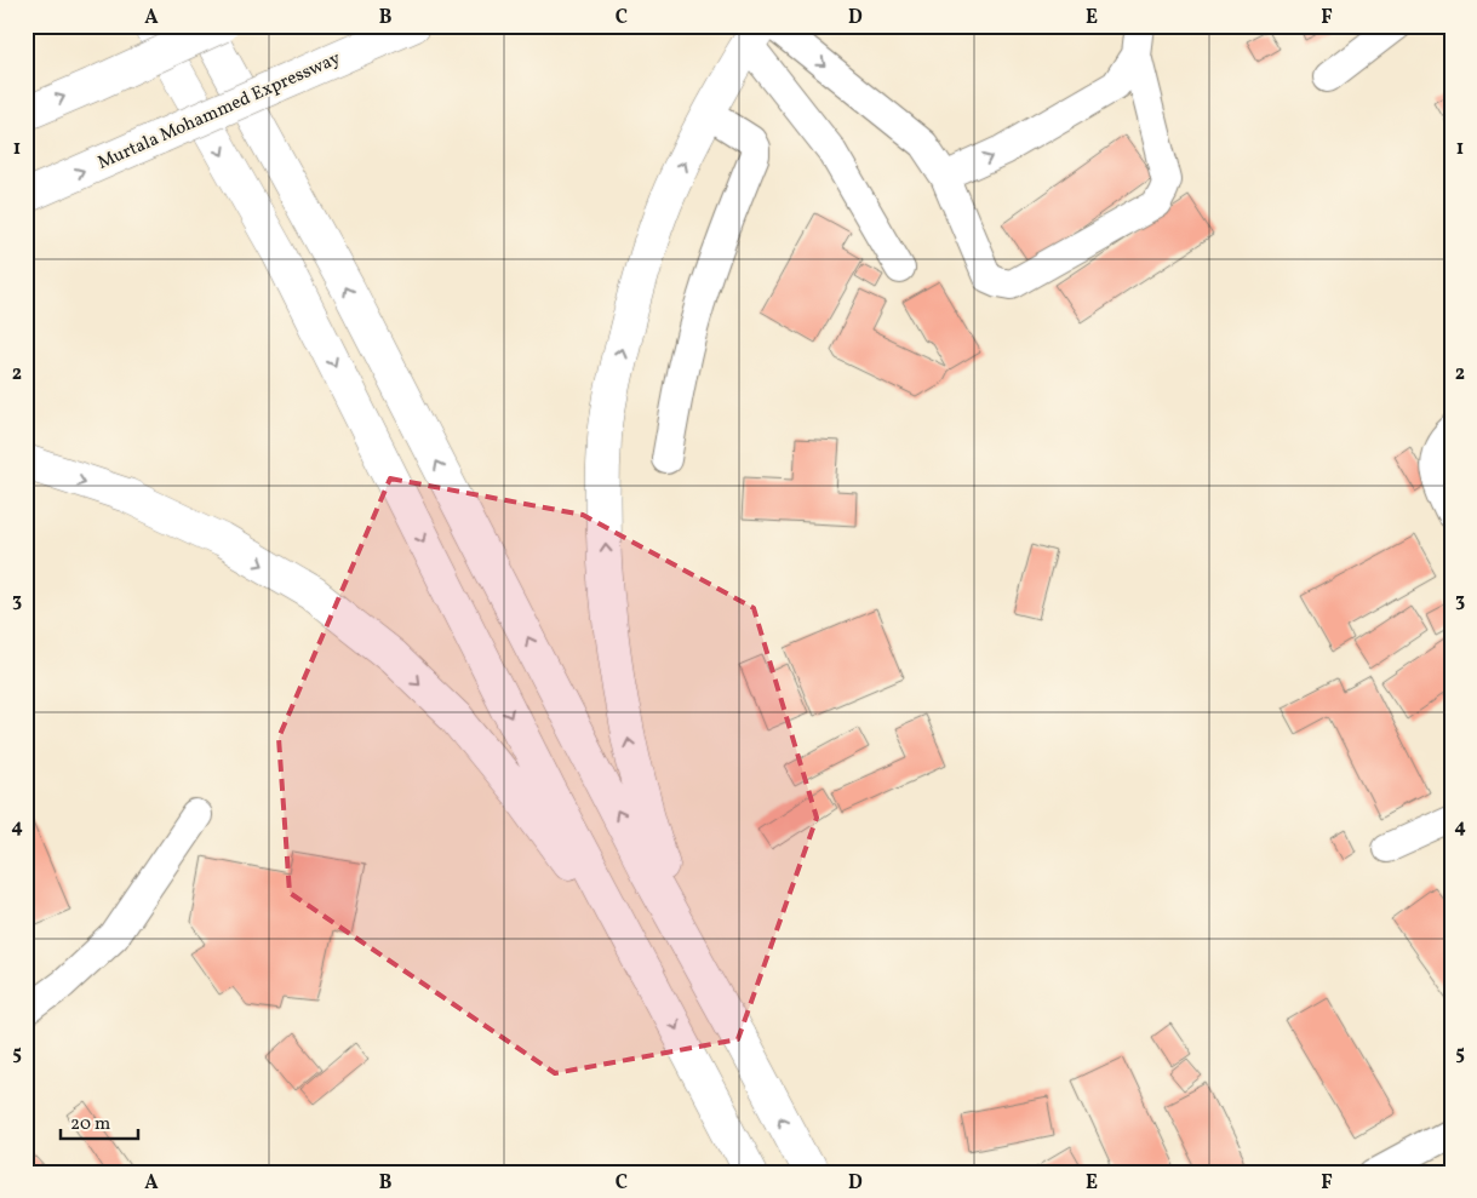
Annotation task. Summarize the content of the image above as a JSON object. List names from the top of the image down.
{
  "streets": {
    "main road": ["Murtala Mohammed Expressway"]
  },
  "scale_bar": "20 m",
  "grid": {
    "columns": [
      "A",
      "B",
      "C",
      "D",
      "E",
      "F"
    ],
    "rows": [
      "1",
      "2",
      "3",
      "4",
      "5"
    ]
  }
}
